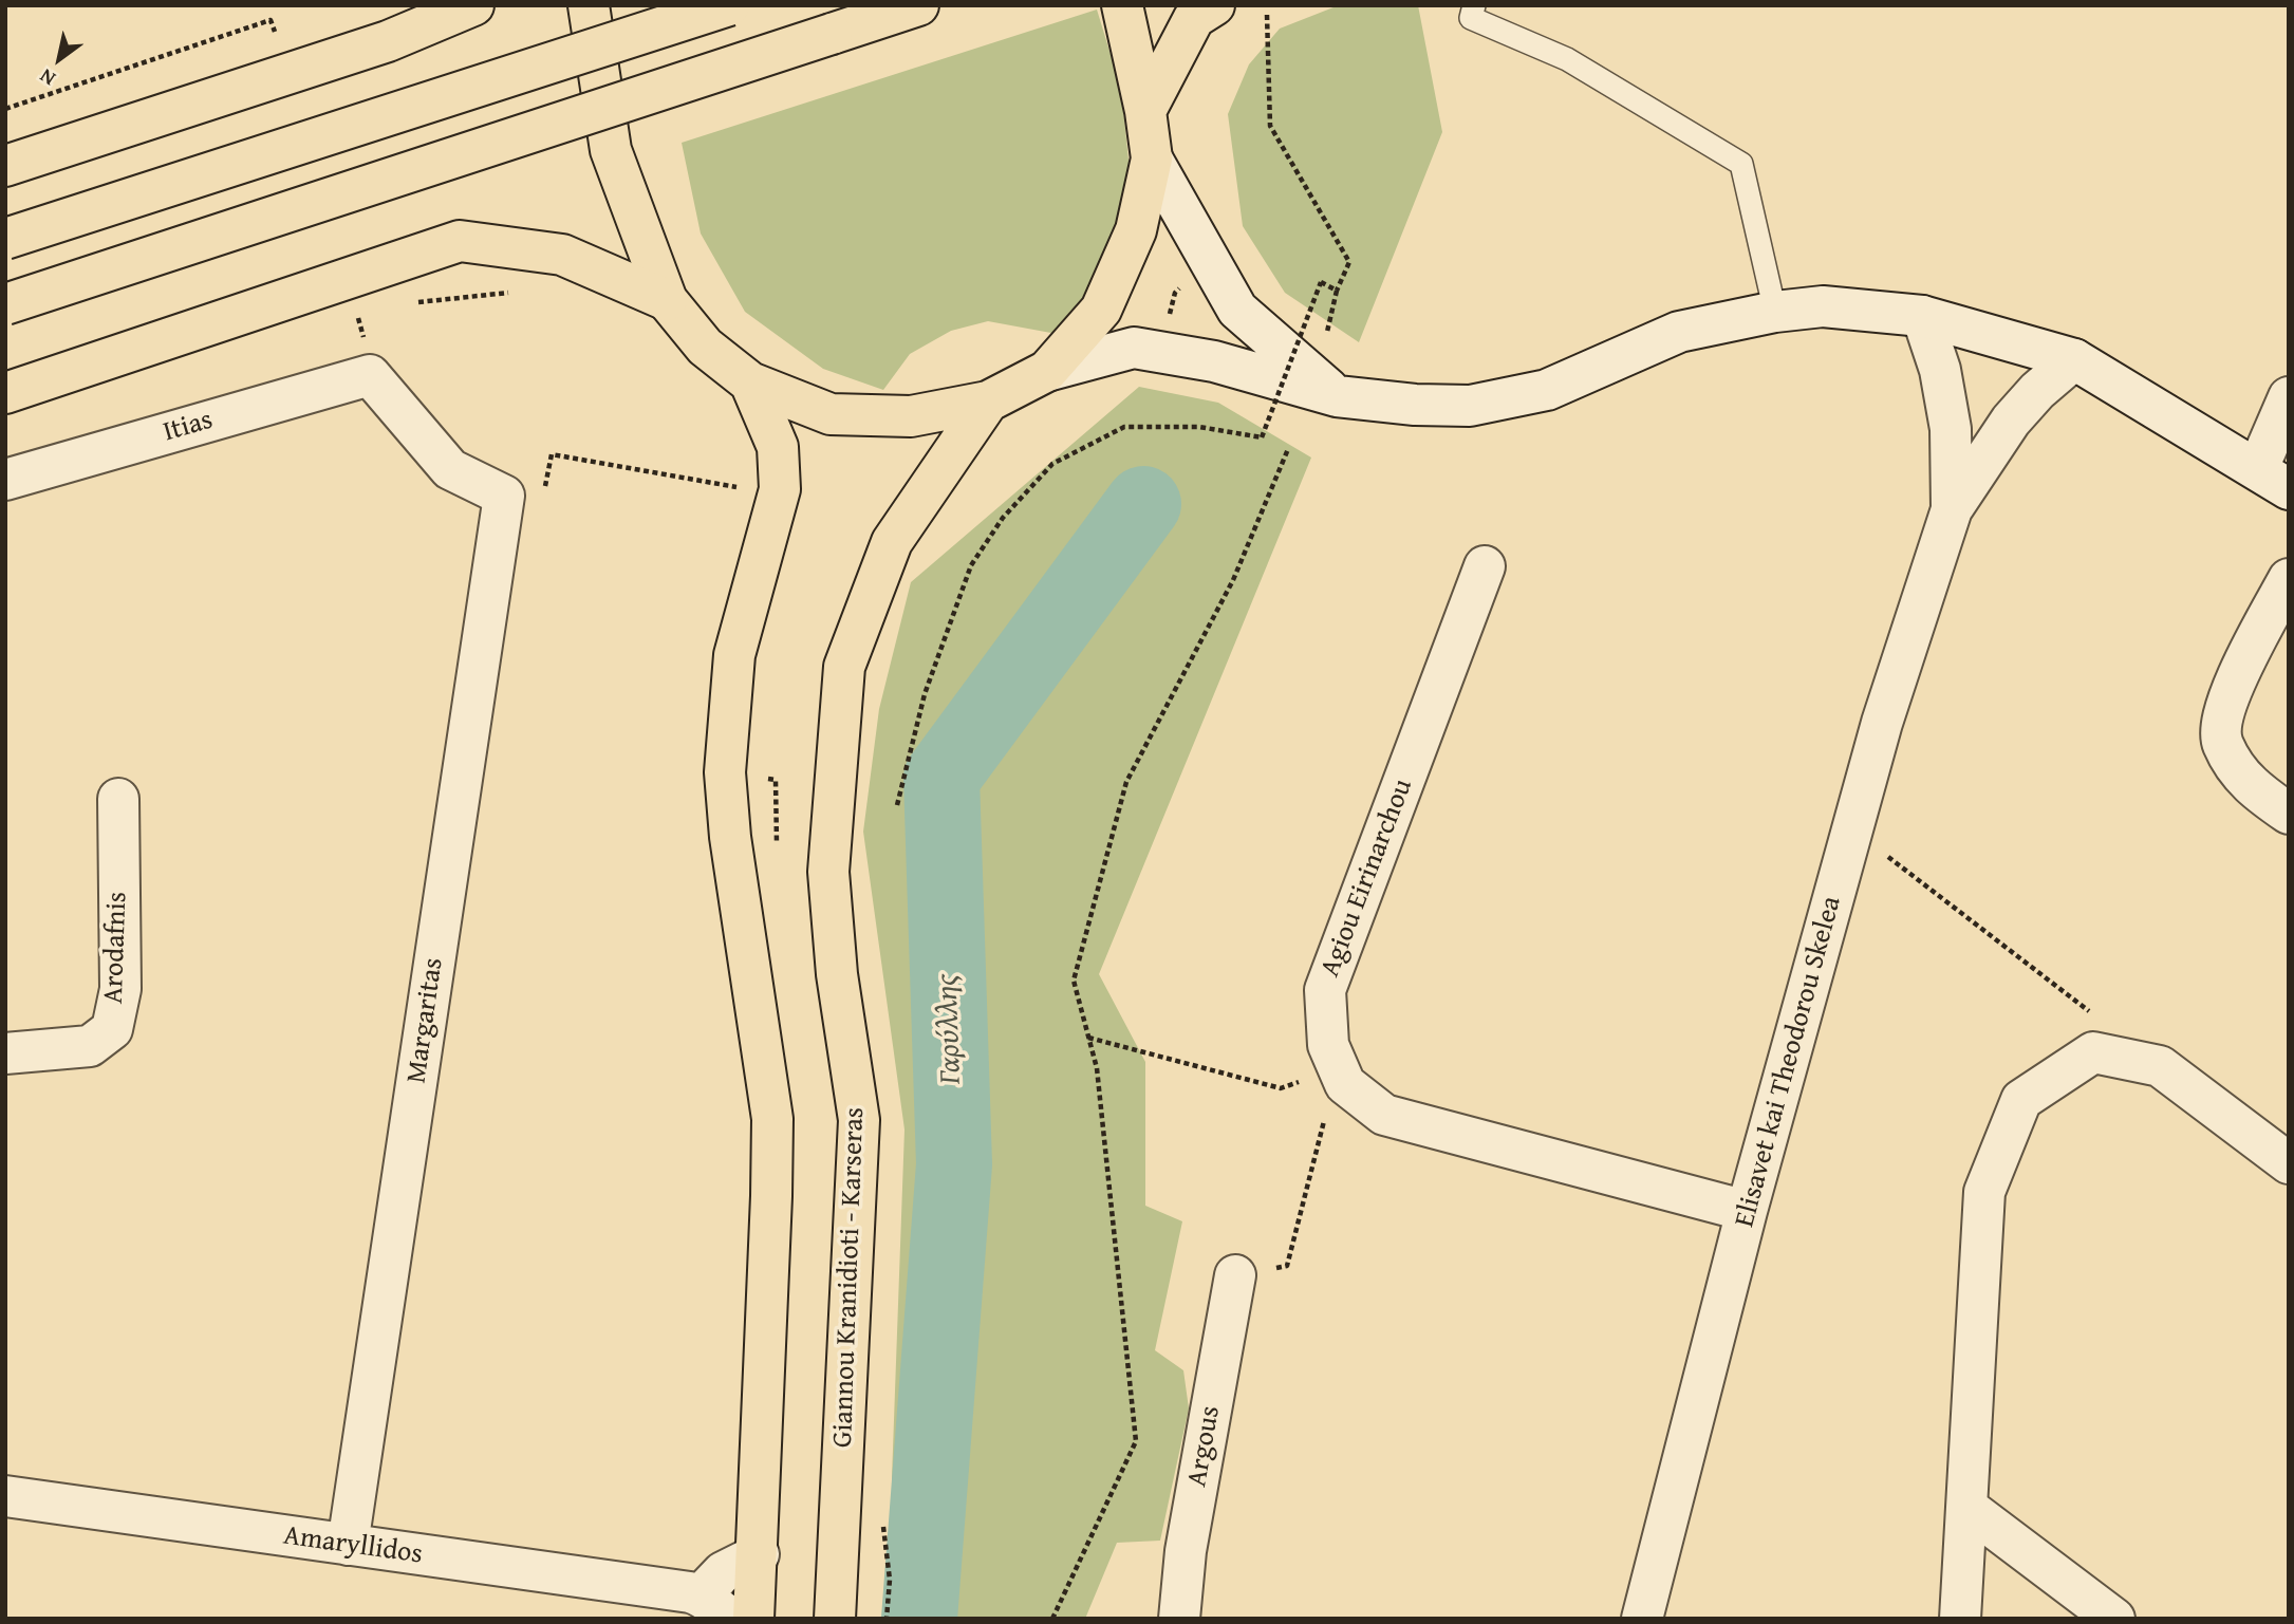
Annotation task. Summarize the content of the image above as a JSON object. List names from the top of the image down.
{
  "streets": {
    "main road": ["Giannou Kranidioti - Karseras"],
    "street": [
      "Itias",
      "Agiou Eirinarchou",
      "Arodafnis",
      "Margaritas",
      "Elisavet kai Theodorou Skelea",
      "Argous",
      "Amaryllidos"
    ]
  },
  "crossings": [
    ["Agiou Eirinarchou", "Elisavet kai Theodorou Skelea"],
    ["Margaritas", "Amaryllidos"]
  ],
  "water": ["Γαρύλλης"],
  "north": "bottom left"
}
